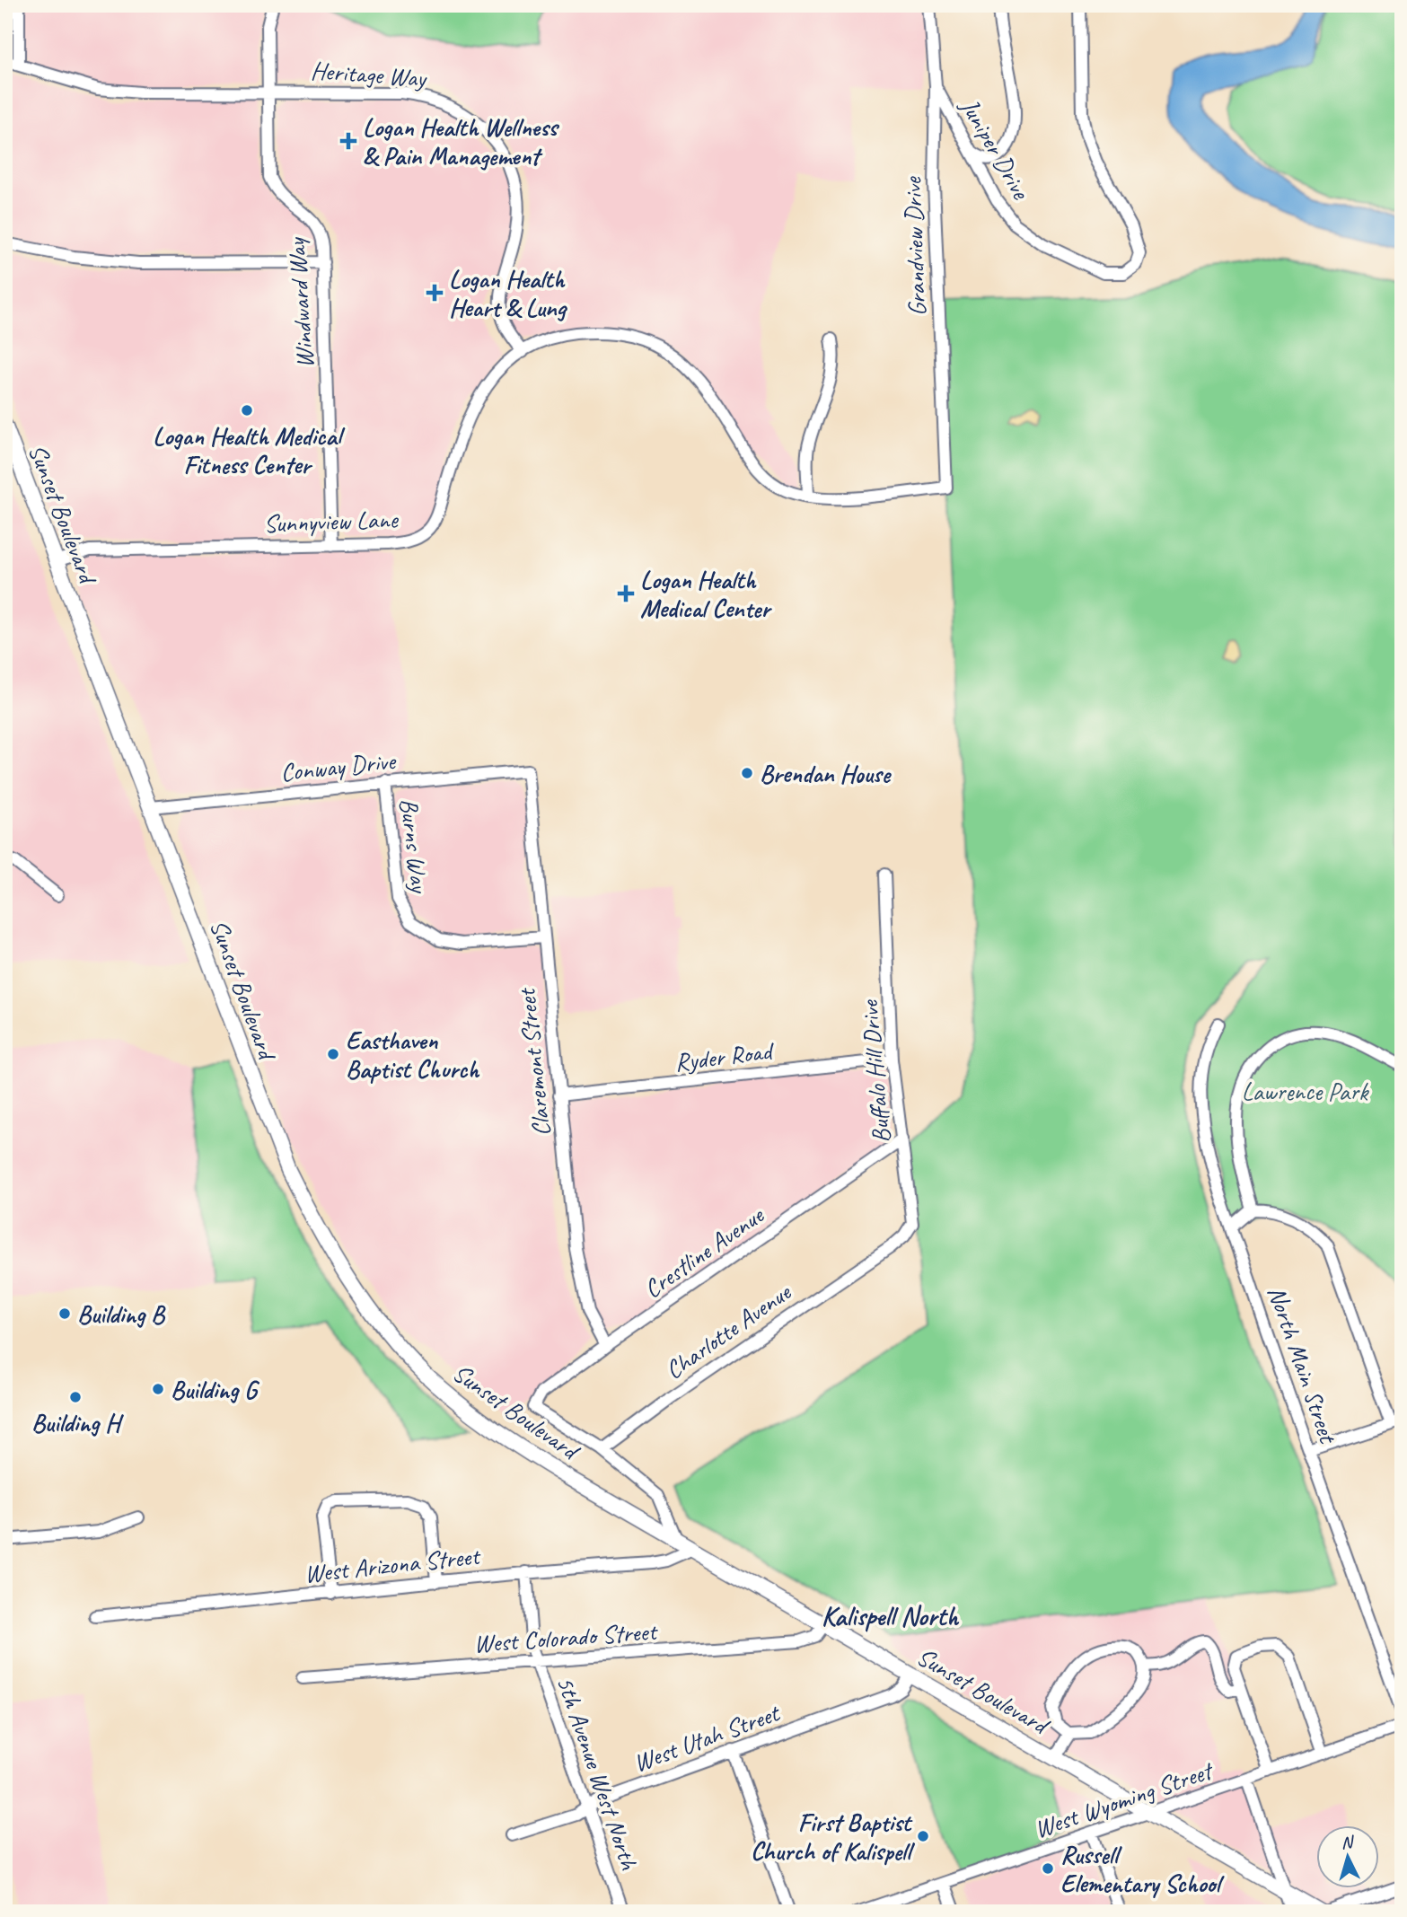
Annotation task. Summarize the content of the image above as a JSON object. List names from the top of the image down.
{
  "streets": {
    "main road": ["Sunset Boulevard"],
    "street": [
      "Heritage Way",
      "Juniper Drive",
      "Grandview Drive",
      "Windward Way",
      "Sunnyview Lane",
      "Conway Drive",
      "Burns Way",
      "Ryder Road",
      "Claremont Street",
      "Buffalo Hill Drive",
      "Crestline Avenue",
      "Charlotte Avenue",
      "North Main Street",
      "West Arizona Street",
      "West Colorado Street",
      "West Utah Street",
      "5th Avenue West North",
      "West Wyoming Street"
    ]
  },
  "crossings": [
    ["Heritage Way", "Windward Way"],
    ["Heritage Way", "Sunnyview Lane"],
    ["Juniper Drive", "Grandview Drive"],
    ["Grandview Drive", "Sunnyview Lane"],
    ["Windward Way", "Sunnyview Lane"],
    ["Sunset Boulevard", "Sunnyview Lane"],
    ["Sunset Boulevard", "Conway Drive"],
    ["Sunset Boulevard", "West Arizona Street"],
    ["Sunset Boulevard", "West Colorado Street"],
    ["Sunset Boulevard", "West Utah Street"],
    ["Sunset Boulevard", "West Wyoming Street"],
    ["Conway Drive", "Burns Way"],
    ["Conway Drive", "Claremont Street"],
    ["Burns Way", "Claremont Street"],
    ["Ryder Road", "Claremont Street"],
    ["Ryder Road", "Buffalo Hill Drive"],
    ["Claremont Street", "Crestline Avenue"],
    ["Buffalo Hill Drive", "Crestline Avenue"],
    ["Buffalo Hill Drive", "Charlotte Avenue"],
    ["Crestline Avenue", "Charlotte Avenue"],
    ["West Arizona Street", "5th Avenue West North"],
    ["West Colorado Street", "5th Avenue West North"],
    ["West Utah Street", "5th Avenue West North"]
  ],
  "districts": ["Kalispell North"],
  "parks": ["Lawrence Park"],
  "places": {
    "health": ["Logan Health Wellness & Pain Management", "Logan Health Heart & Lung", "Logan Health Medical Center"],
    "other": [
      "Logan Health Medical Fitness Center",
      "Brendan House",
      "Easthaven Baptist Church",
      "Building B",
      "Building G",
      "Building H",
      "First Baptist Church of Kalispell",
      "Russell Elementary School"
    ]
  },
  "north": "top"
}
